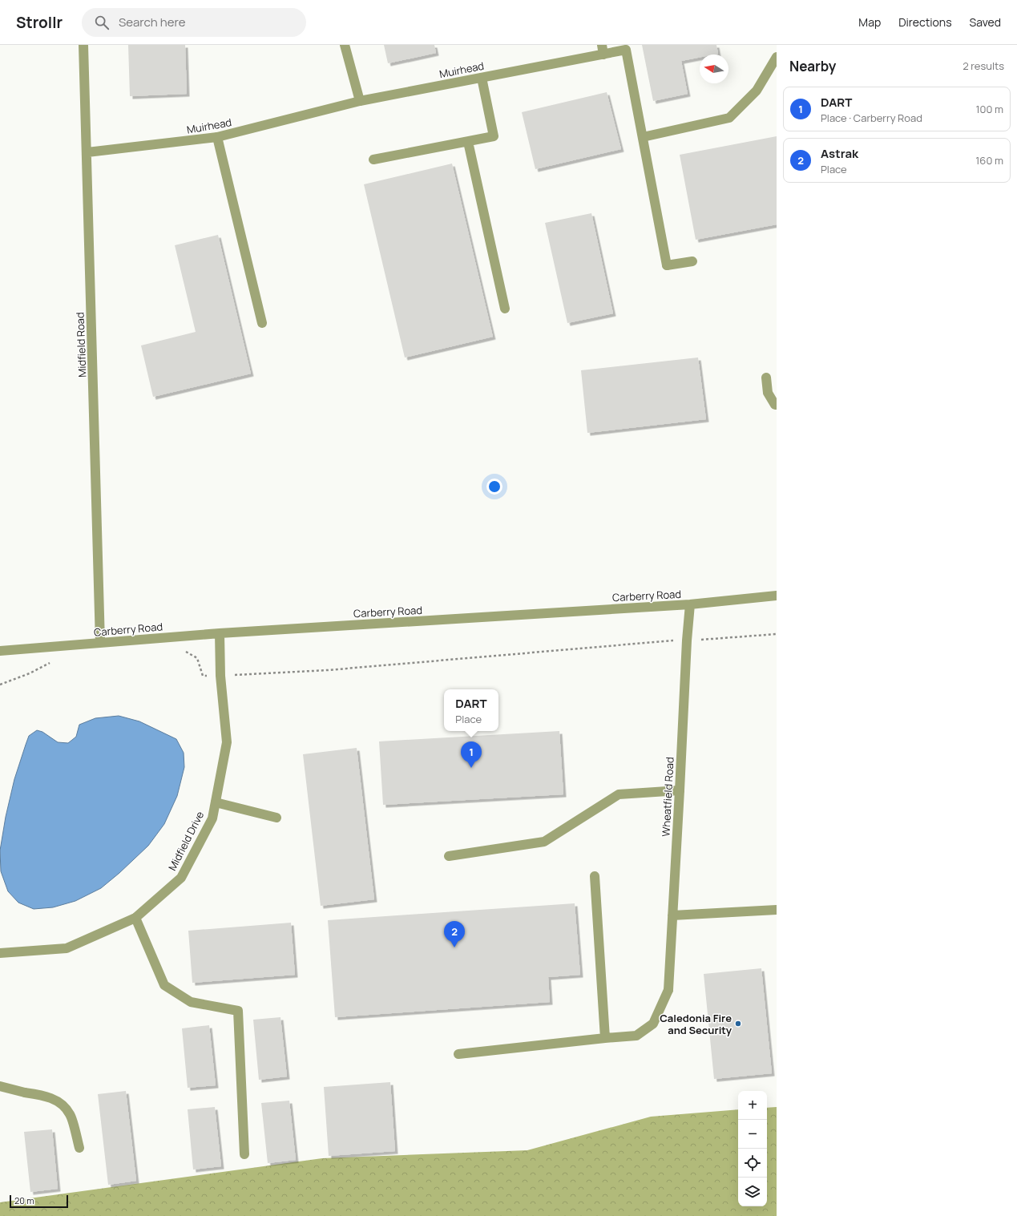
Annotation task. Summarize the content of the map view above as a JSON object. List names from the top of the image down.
{
  "streets": {
    "street": [
      "Muirhead",
      "Midfield Road",
      "Carberry Road",
      "Wheatfield Road",
      "Midfield Drive"
    ]
  },
  "crossings": [
    ["Muirhead", "Midfield Road"],
    ["Midfield Road", "Carberry Road"],
    ["Carberry Road", "Wheatfield Road"],
    ["Carberry Road", "Midfield Drive"]
  ],
  "places": ["Caledonia Fire and Security"],
  "scale_bar": "20 m",
  "north": "left",
  "page": {
    "header": "Strollr",
    "search": "Search here",
    "nav": ["Map", "Directions", "Saved"],
    "heading": ["Nearby", "2 results"],
    "list": [
      {
        "mark": "1",
        "name": "DART",
        "note": "Place · Carberry Road",
        "value": "100 m"
      },
      {
        "mark": "2",
        "name": "Astrak",
        "note": "Place",
        "value": "160 m"
      }
    ],
    "popup": ["DART", "Place"],
    "pins": ["1", "2"],
    "map_buttons": ["+", "−"],
    "scale": "20 m"
  }
}
